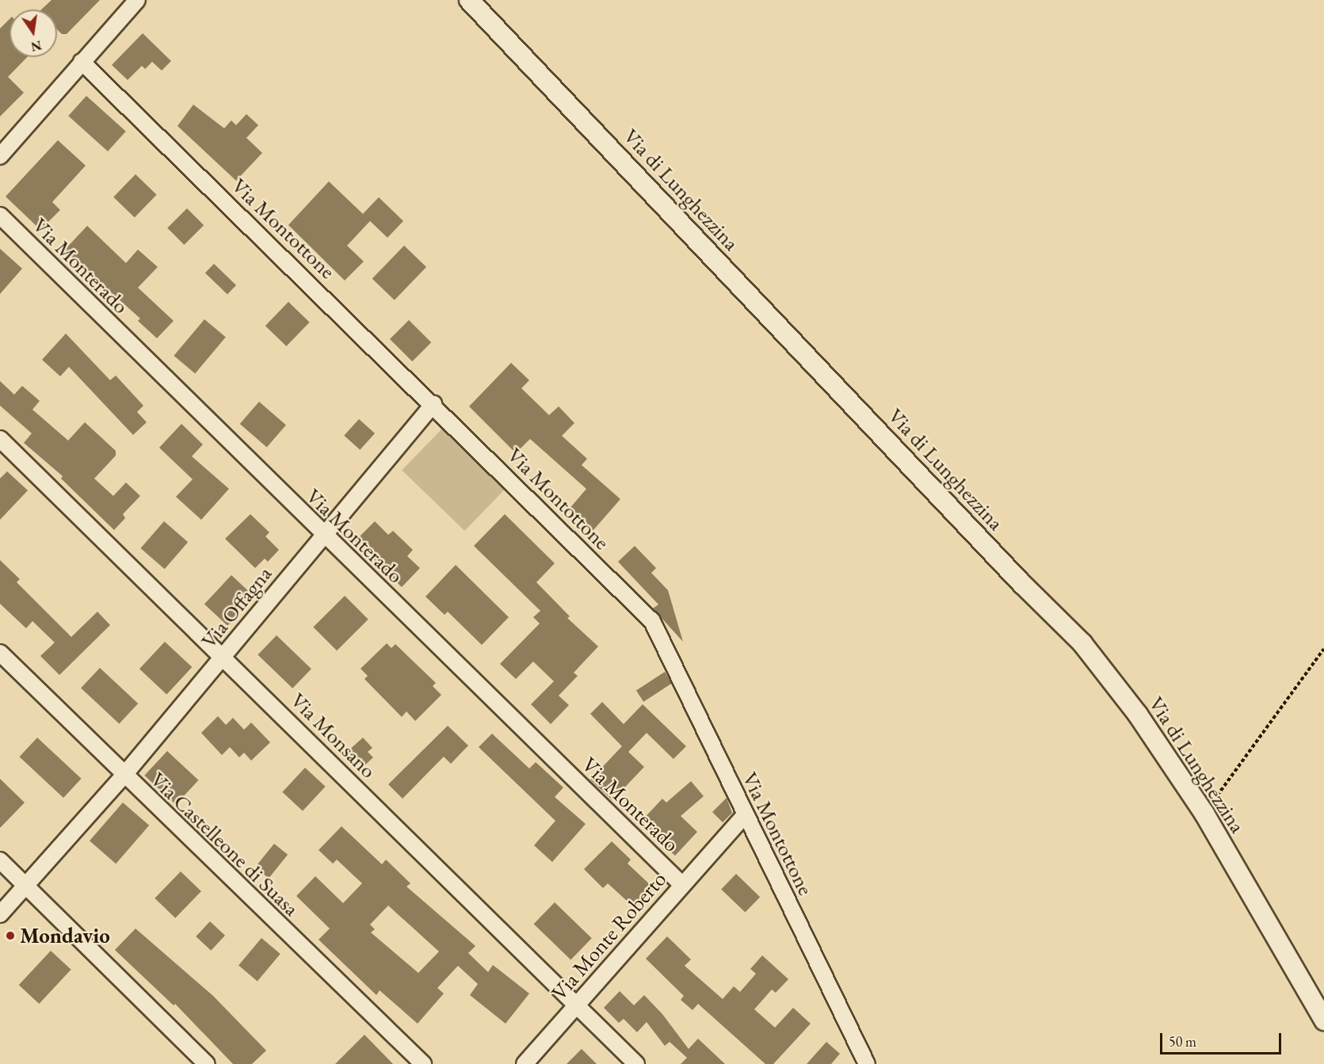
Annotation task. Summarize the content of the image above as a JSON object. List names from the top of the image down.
{
  "streets": {
    "street": [
      "Via di Lunghezzina",
      "Via Montottone",
      "Via Monterado",
      "Via Offagna",
      "Via Monsano",
      "Via Castelleone di Suasa",
      "Via Monte Roberto"
    ]
  },
  "crossings": [
    ["Via Montottone", "Via Offagna"],
    ["Via Montottone", "Via Monte Roberto"],
    ["Via Monterado", "Via Offagna"],
    ["Via Monterado", "Via Monte Roberto"],
    ["Via Offagna", "Via Monsano"],
    ["Via Offagna", "Via Castelleone di Suasa"],
    ["Via Monsano", "Via Monte Roberto"]
  ],
  "places": ["Mondavio"],
  "scale_bar": "50 m",
  "north": "bottom"
}
